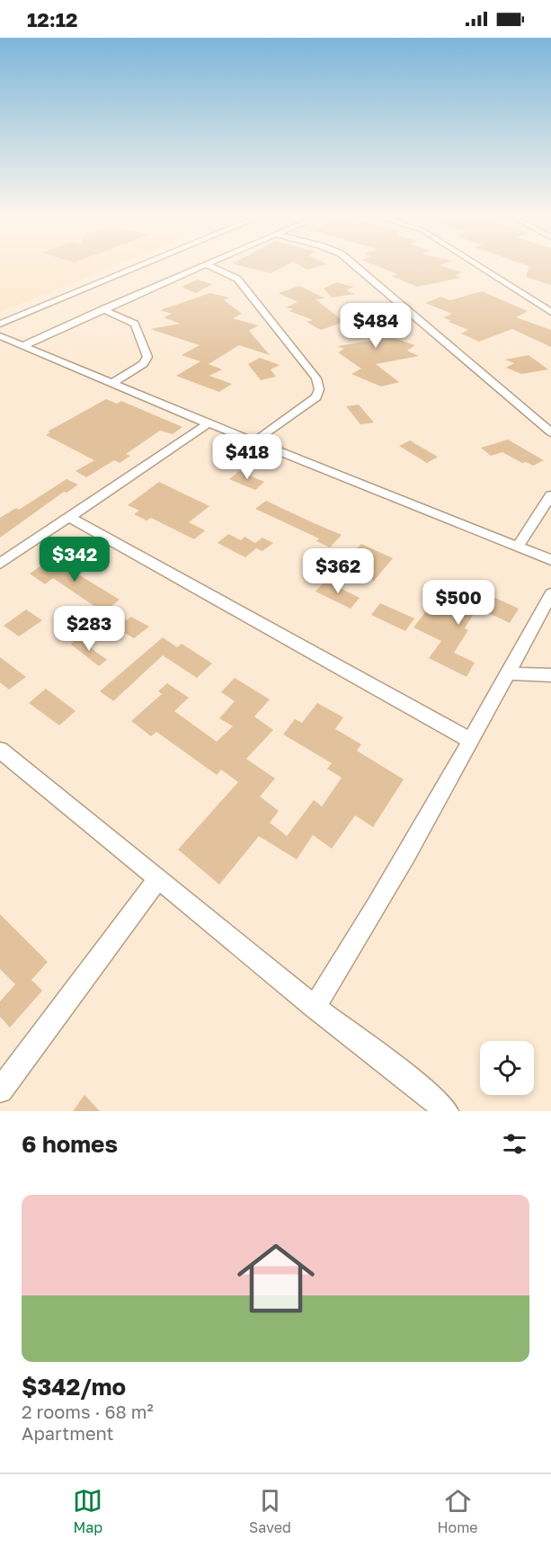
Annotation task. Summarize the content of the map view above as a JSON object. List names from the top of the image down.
{
  "page": {
    "status": "12:12",
    "price": [
      "$484",
      "$418",
      "$342",
      "$362",
      "$500",
      "$283"
    ],
    "heading": "6 homes",
    "list": [
      {
        "name": "$342/mo",
        "note": "2 rooms · 68 m² · Apartment"
      }
    ],
    "tabs": ["Map", "Saved", "Home"]
  }
}
